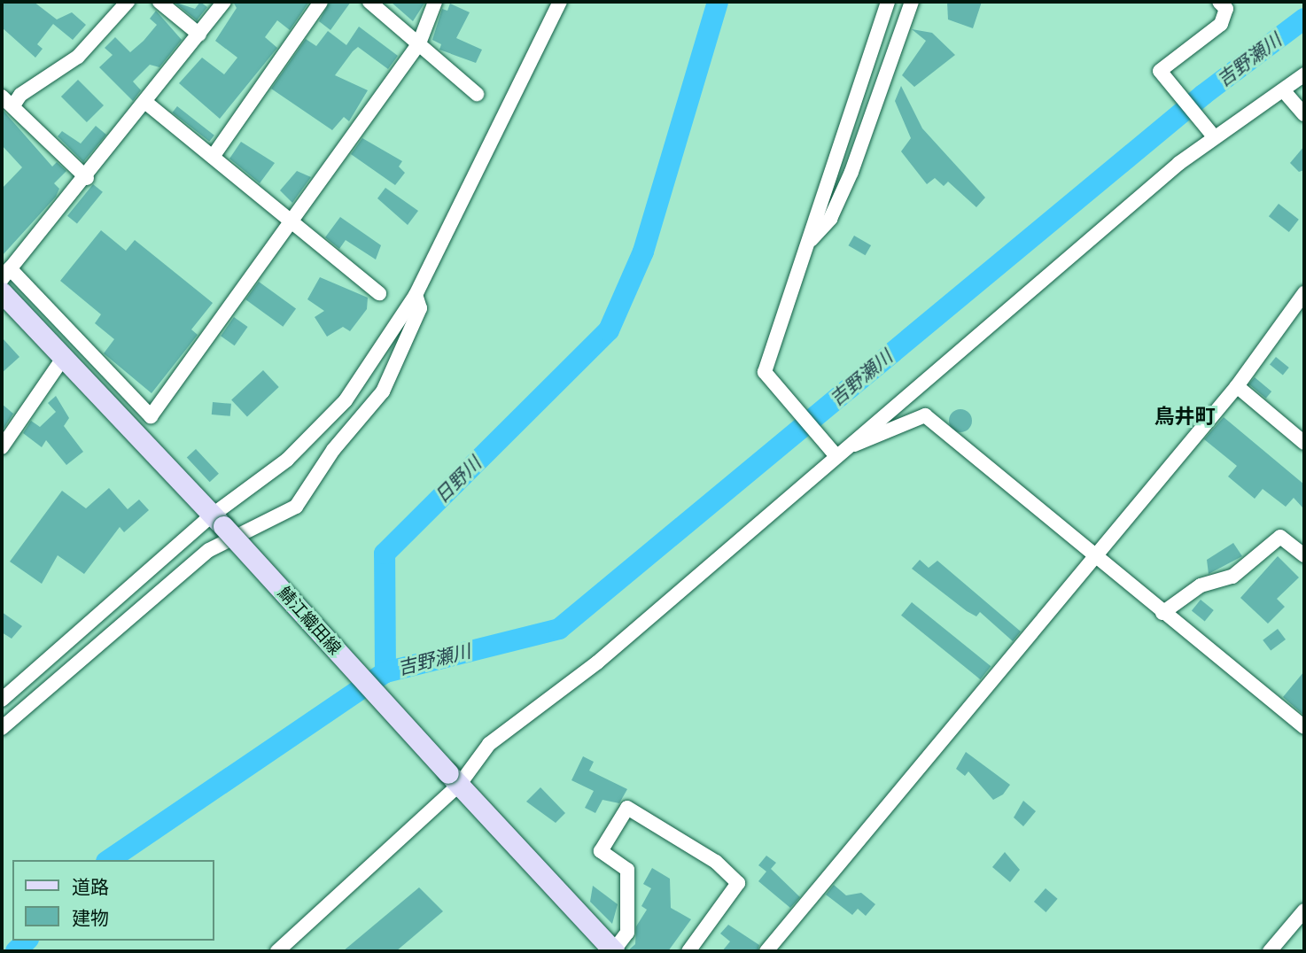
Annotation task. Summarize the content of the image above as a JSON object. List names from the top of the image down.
{
  "streets": {
    "main road": ["鯖江織田線"]
  },
  "districts": ["鳥井町"],
  "water": ["吉野瀬川", "日野川"],
  "legend": ["道路", "建物"]
}
